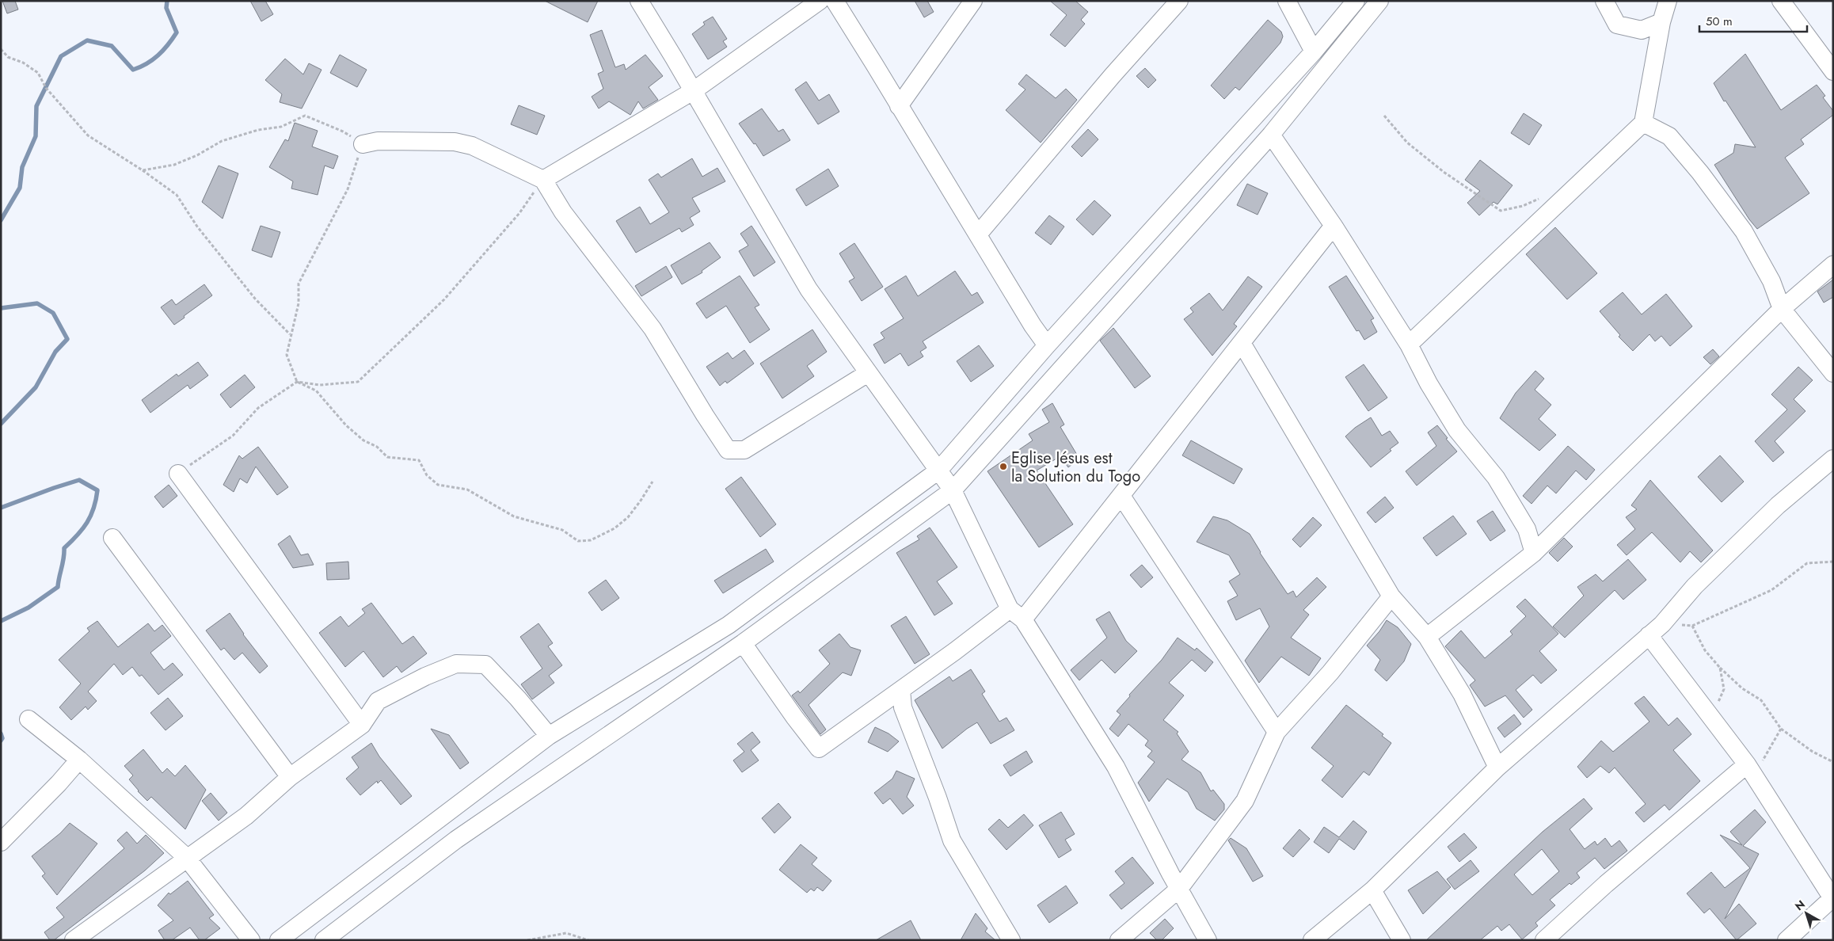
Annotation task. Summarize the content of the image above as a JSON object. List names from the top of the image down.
{
  "places": ["Eglise Jésus est la Solution du Togo"],
  "scale_bar": "50 m",
  "north": "top left"
}
